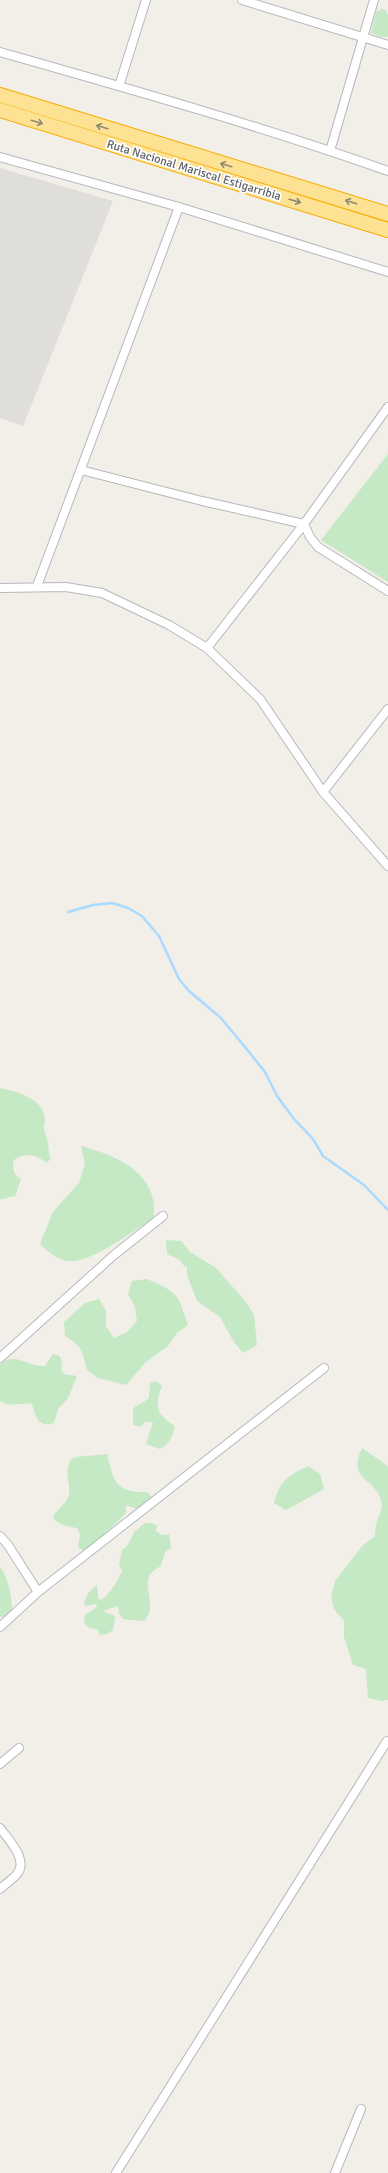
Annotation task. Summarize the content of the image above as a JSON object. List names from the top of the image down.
{
  "streets": {
    "highway": ["Ruta Nacional Mariscal Estigarribia"]
  }
}
